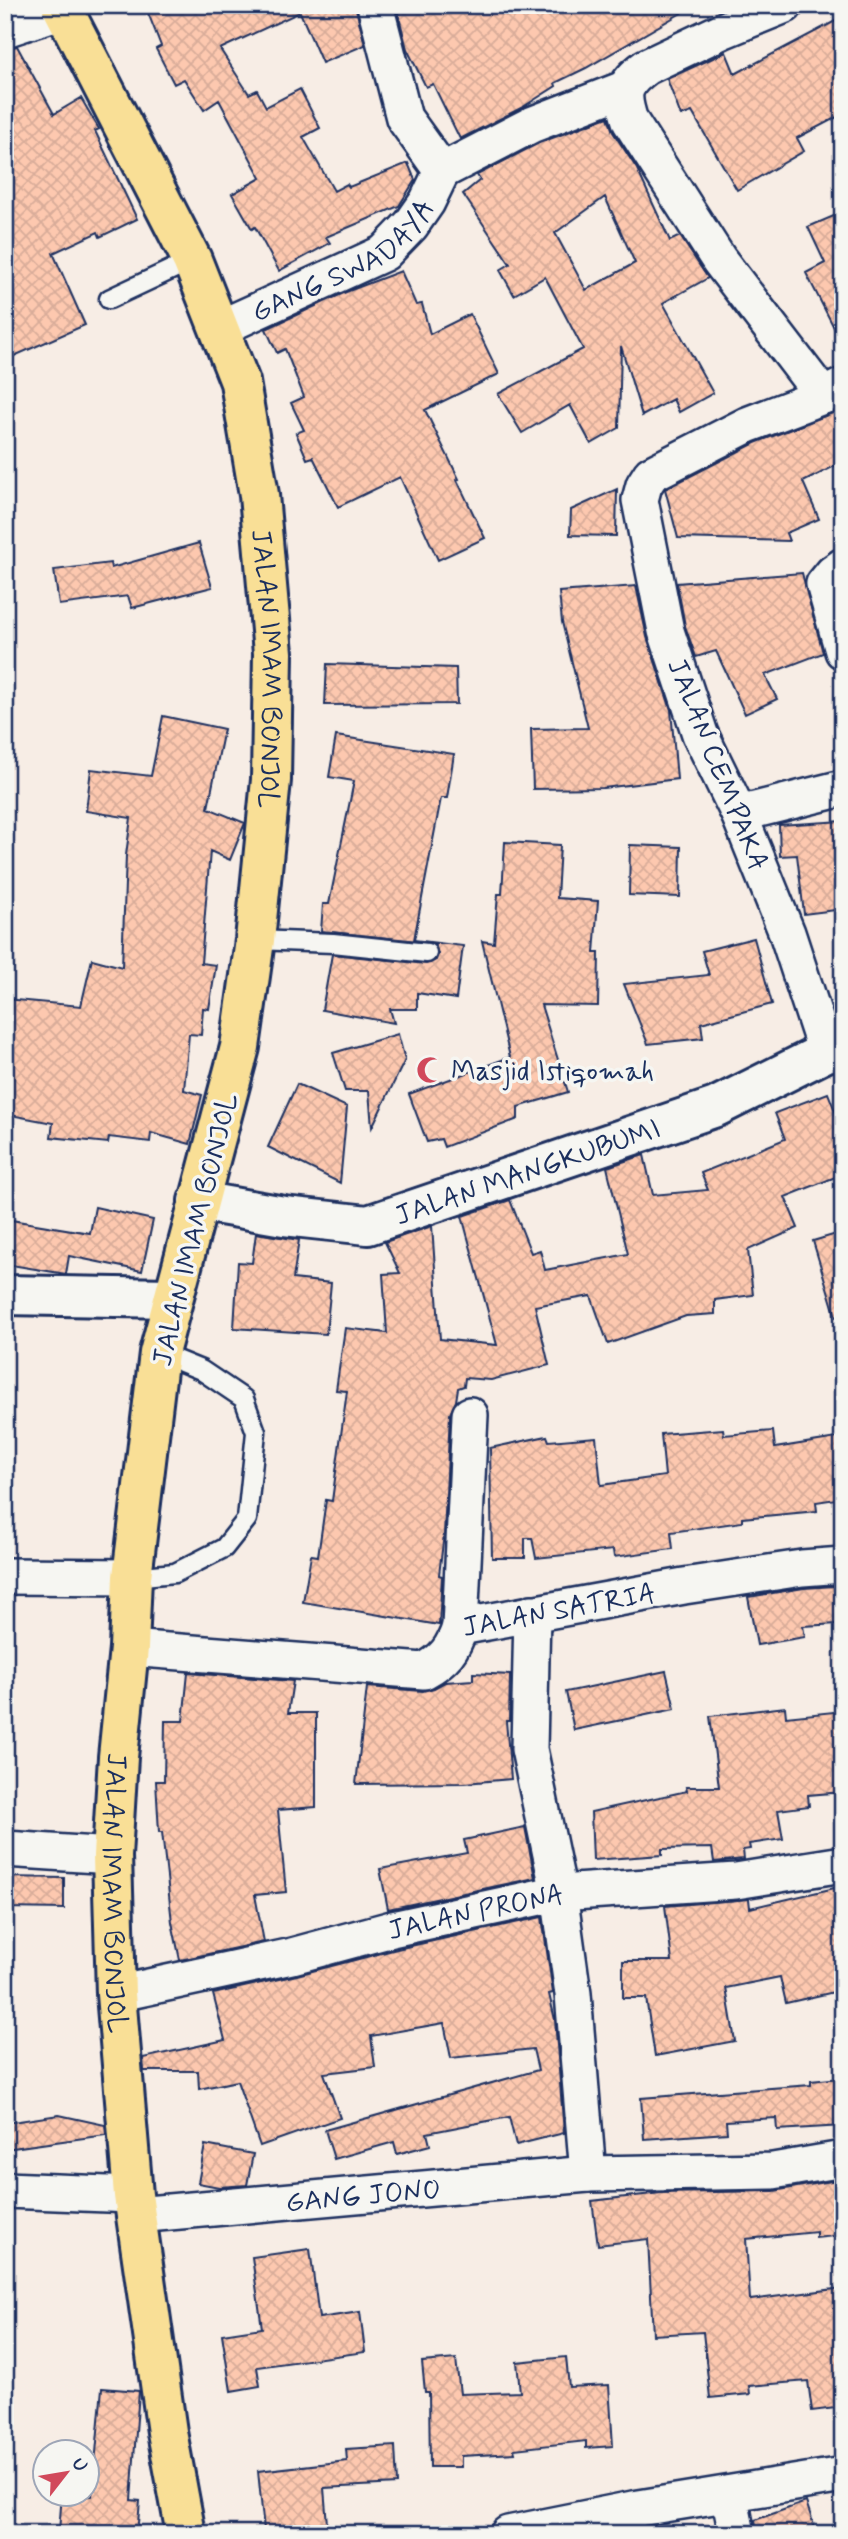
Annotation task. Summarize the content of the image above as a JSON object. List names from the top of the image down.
{
  "streets": {
    "highway": ["JALAN IMAM BONJOL"],
    "street": [
      "GANG SWADAYA",
      "JALAN CEMPAKA",
      "JALAN MANGKUBUMI",
      "JALAN SATRIA",
      "JALAN PRONA",
      "GANG JONO"
    ]
  },
  "crossings": [
    ["GANG SWADAYA", "JALAN IMAM BONJOL"],
    ["JALAN IMAM BONJOL", "JALAN MANGKUBUMI"],
    ["JALAN IMAM BONJOL", "JALAN SATRIA"],
    ["JALAN IMAM BONJOL", "JALAN PRONA"],
    ["JALAN IMAM BONJOL", "GANG JONO"],
    ["JALAN CEMPAKA", "JALAN MANGKUBUMI"]
  ],
  "places": {
    "mosque": ["Masjid Istiqomah"]
  },
  "north": "top right"
}
